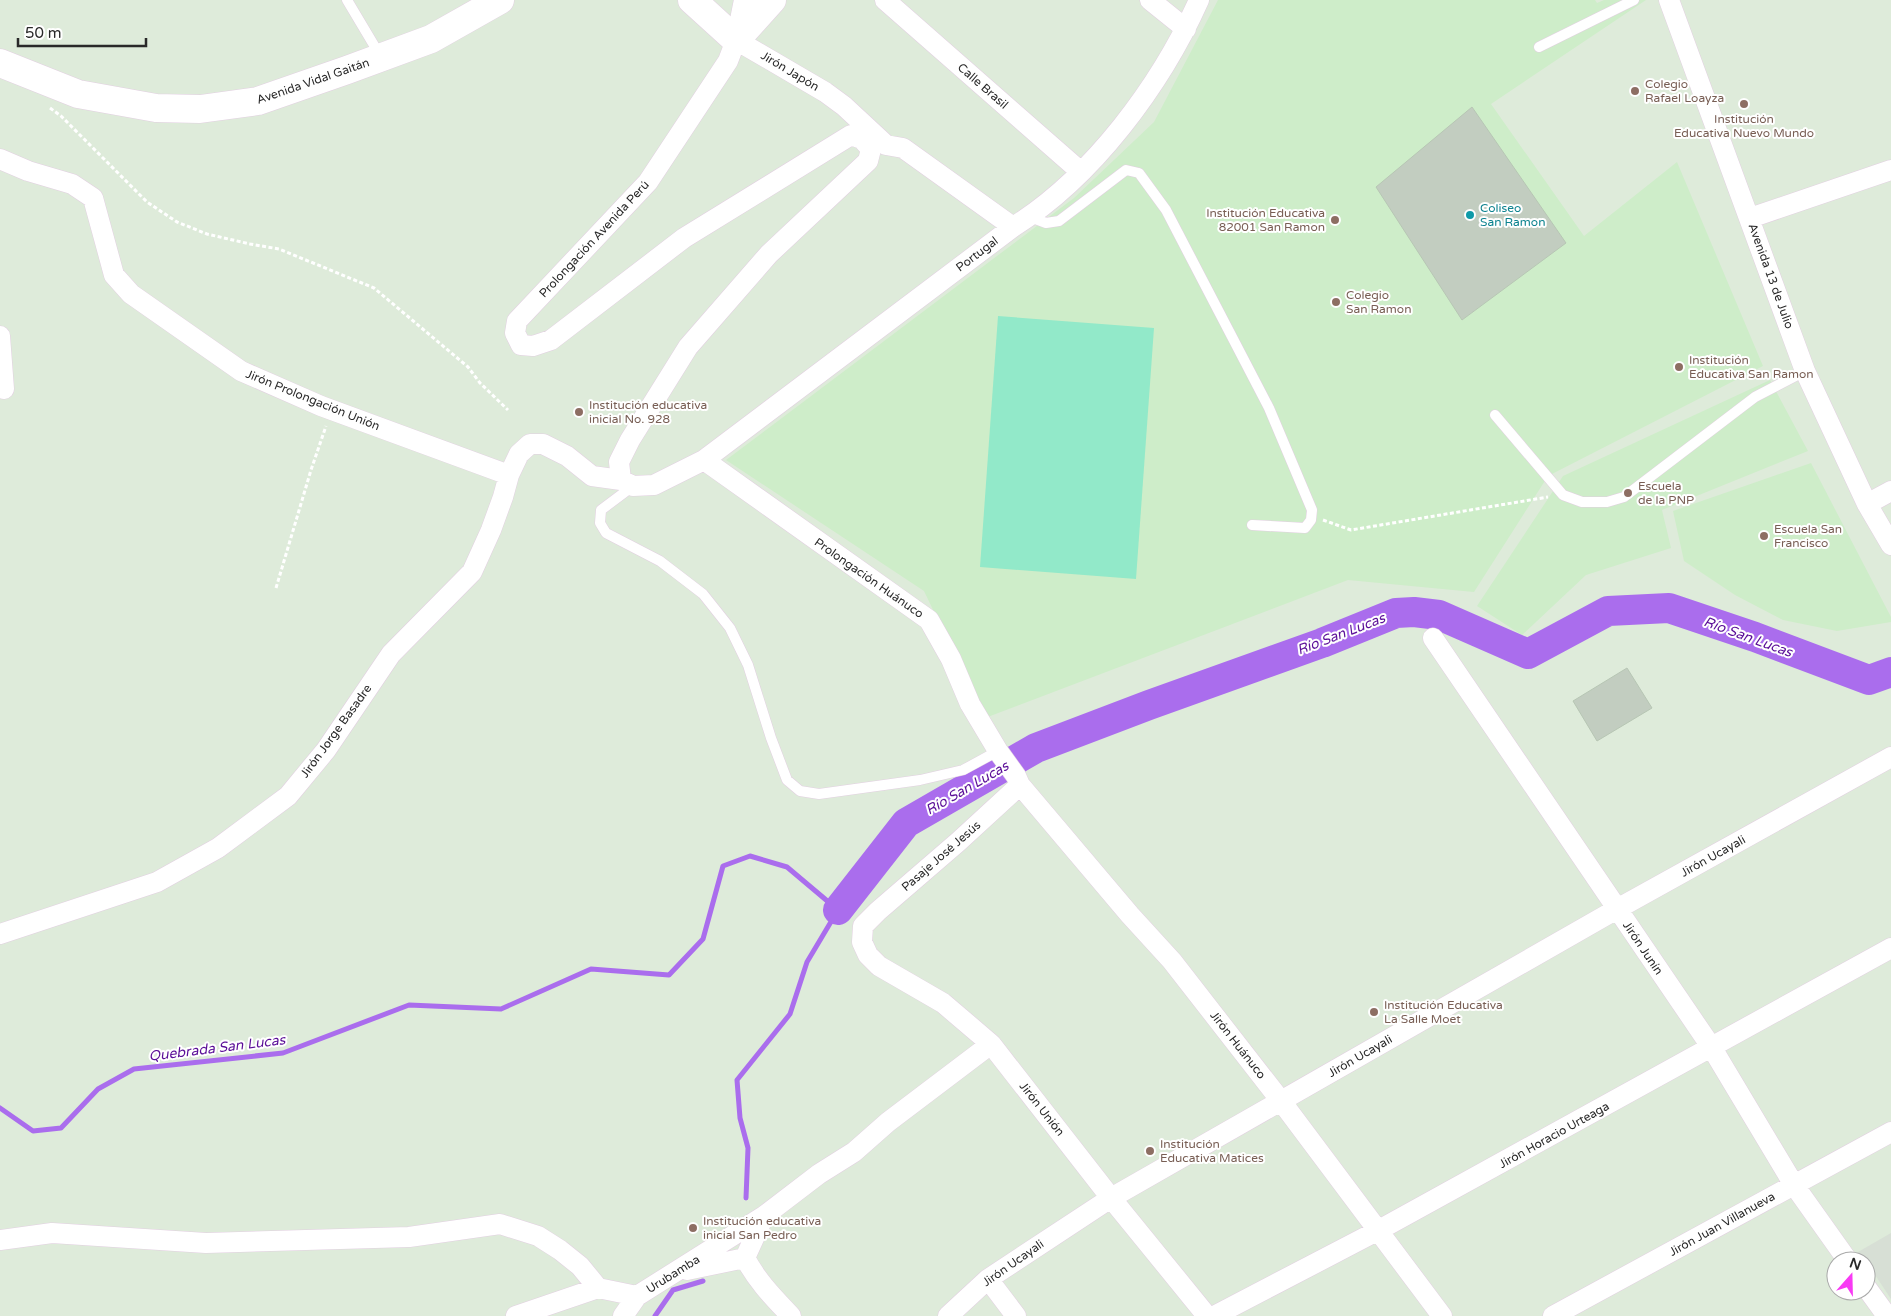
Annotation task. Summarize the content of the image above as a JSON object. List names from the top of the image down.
{
  "streets": {
    "street": [
      "Jirón Japón",
      "Avenida Vidal Gaitán",
      "Calle Brasil",
      "Prolongación Avenida Perú",
      "Portugal",
      "Avenida 13 de Julio",
      "Jirón Prolongación Unión",
      "Prolongación Huánuco",
      "Jirón Jorge Basadre",
      "Pasaje José Jesús",
      "Jirón Ucayali",
      "Jirón Junín",
      "Jirón Huánuco",
      "Jirón Unión",
      "Jirón Horacio Urteaga",
      "Jirón Juan Villanueva",
      "Urubamba"
    ]
  },
  "crossings": [
    ["Jirón Japón", "Prolongación Avenida Perú"],
    ["Jirón Japón", "Portugal"],
    ["Calle Brasil", "Portugal"],
    ["Portugal", "Prolongación Huánuco"],
    ["Portugal", "Jirón Jorge Basadre"],
    ["Jirón Prolongación Unión", "Jirón Jorge Basadre"],
    ["Prolongación Huánuco", "Pasaje José Jesús"],
    ["Prolongación Huánuco", "Jirón Huánuco"],
    ["Pasaje José Jesús", "Jirón Huánuco"],
    ["Pasaje José Jesús", "Jirón Unión"],
    ["Jirón Ucayali", "Jirón Junín"],
    ["Jirón Ucayali", "Jirón Huánuco"],
    ["Jirón Ucayali", "Jirón Unión"],
    ["Jirón Junín", "Jirón Horacio Urteaga"],
    ["Jirón Junín", "Jirón Juan Villanueva"],
    ["Jirón Huánuco", "Jirón Horacio Urteaga"],
    ["Jirón Unión", "Urubamba"]
  ],
  "water": ["Río San Lucas", "Quebrada San Lucas"],
  "places": [
    "Colegio Rafael Loayza",
    "Institución Educativa Nuevo Mundo",
    "Coliseo San Ramon",
    "Institución Educativa 82001 San Ramon",
    "Colegio San Ramon",
    "Institución Educativa San Ramon",
    "Institución educativa inicial No. 928",
    "Escuela de la PNP",
    "Escuela San Francisco",
    "Institución Educativa La Salle Moet",
    "Institución Educativa Matices",
    "Institución educativa inicial San Pedro"
  ],
  "scale_bar": "50 m",
  "north": "top"
}
